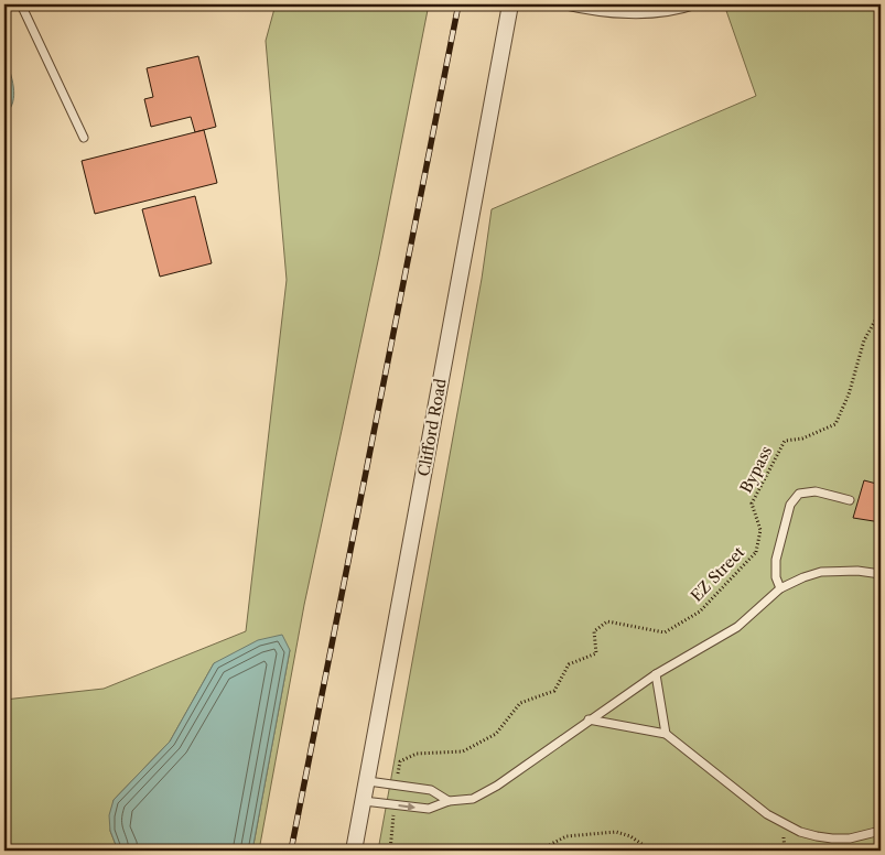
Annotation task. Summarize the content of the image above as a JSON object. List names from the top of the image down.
{
  "streets": {
    "street": ["Clifford Road"],
    "path": ["Bypass", "EZ Street"]
  },
  "crossings": [
    ["Bypass", "EZ Street"]
  ]
}
